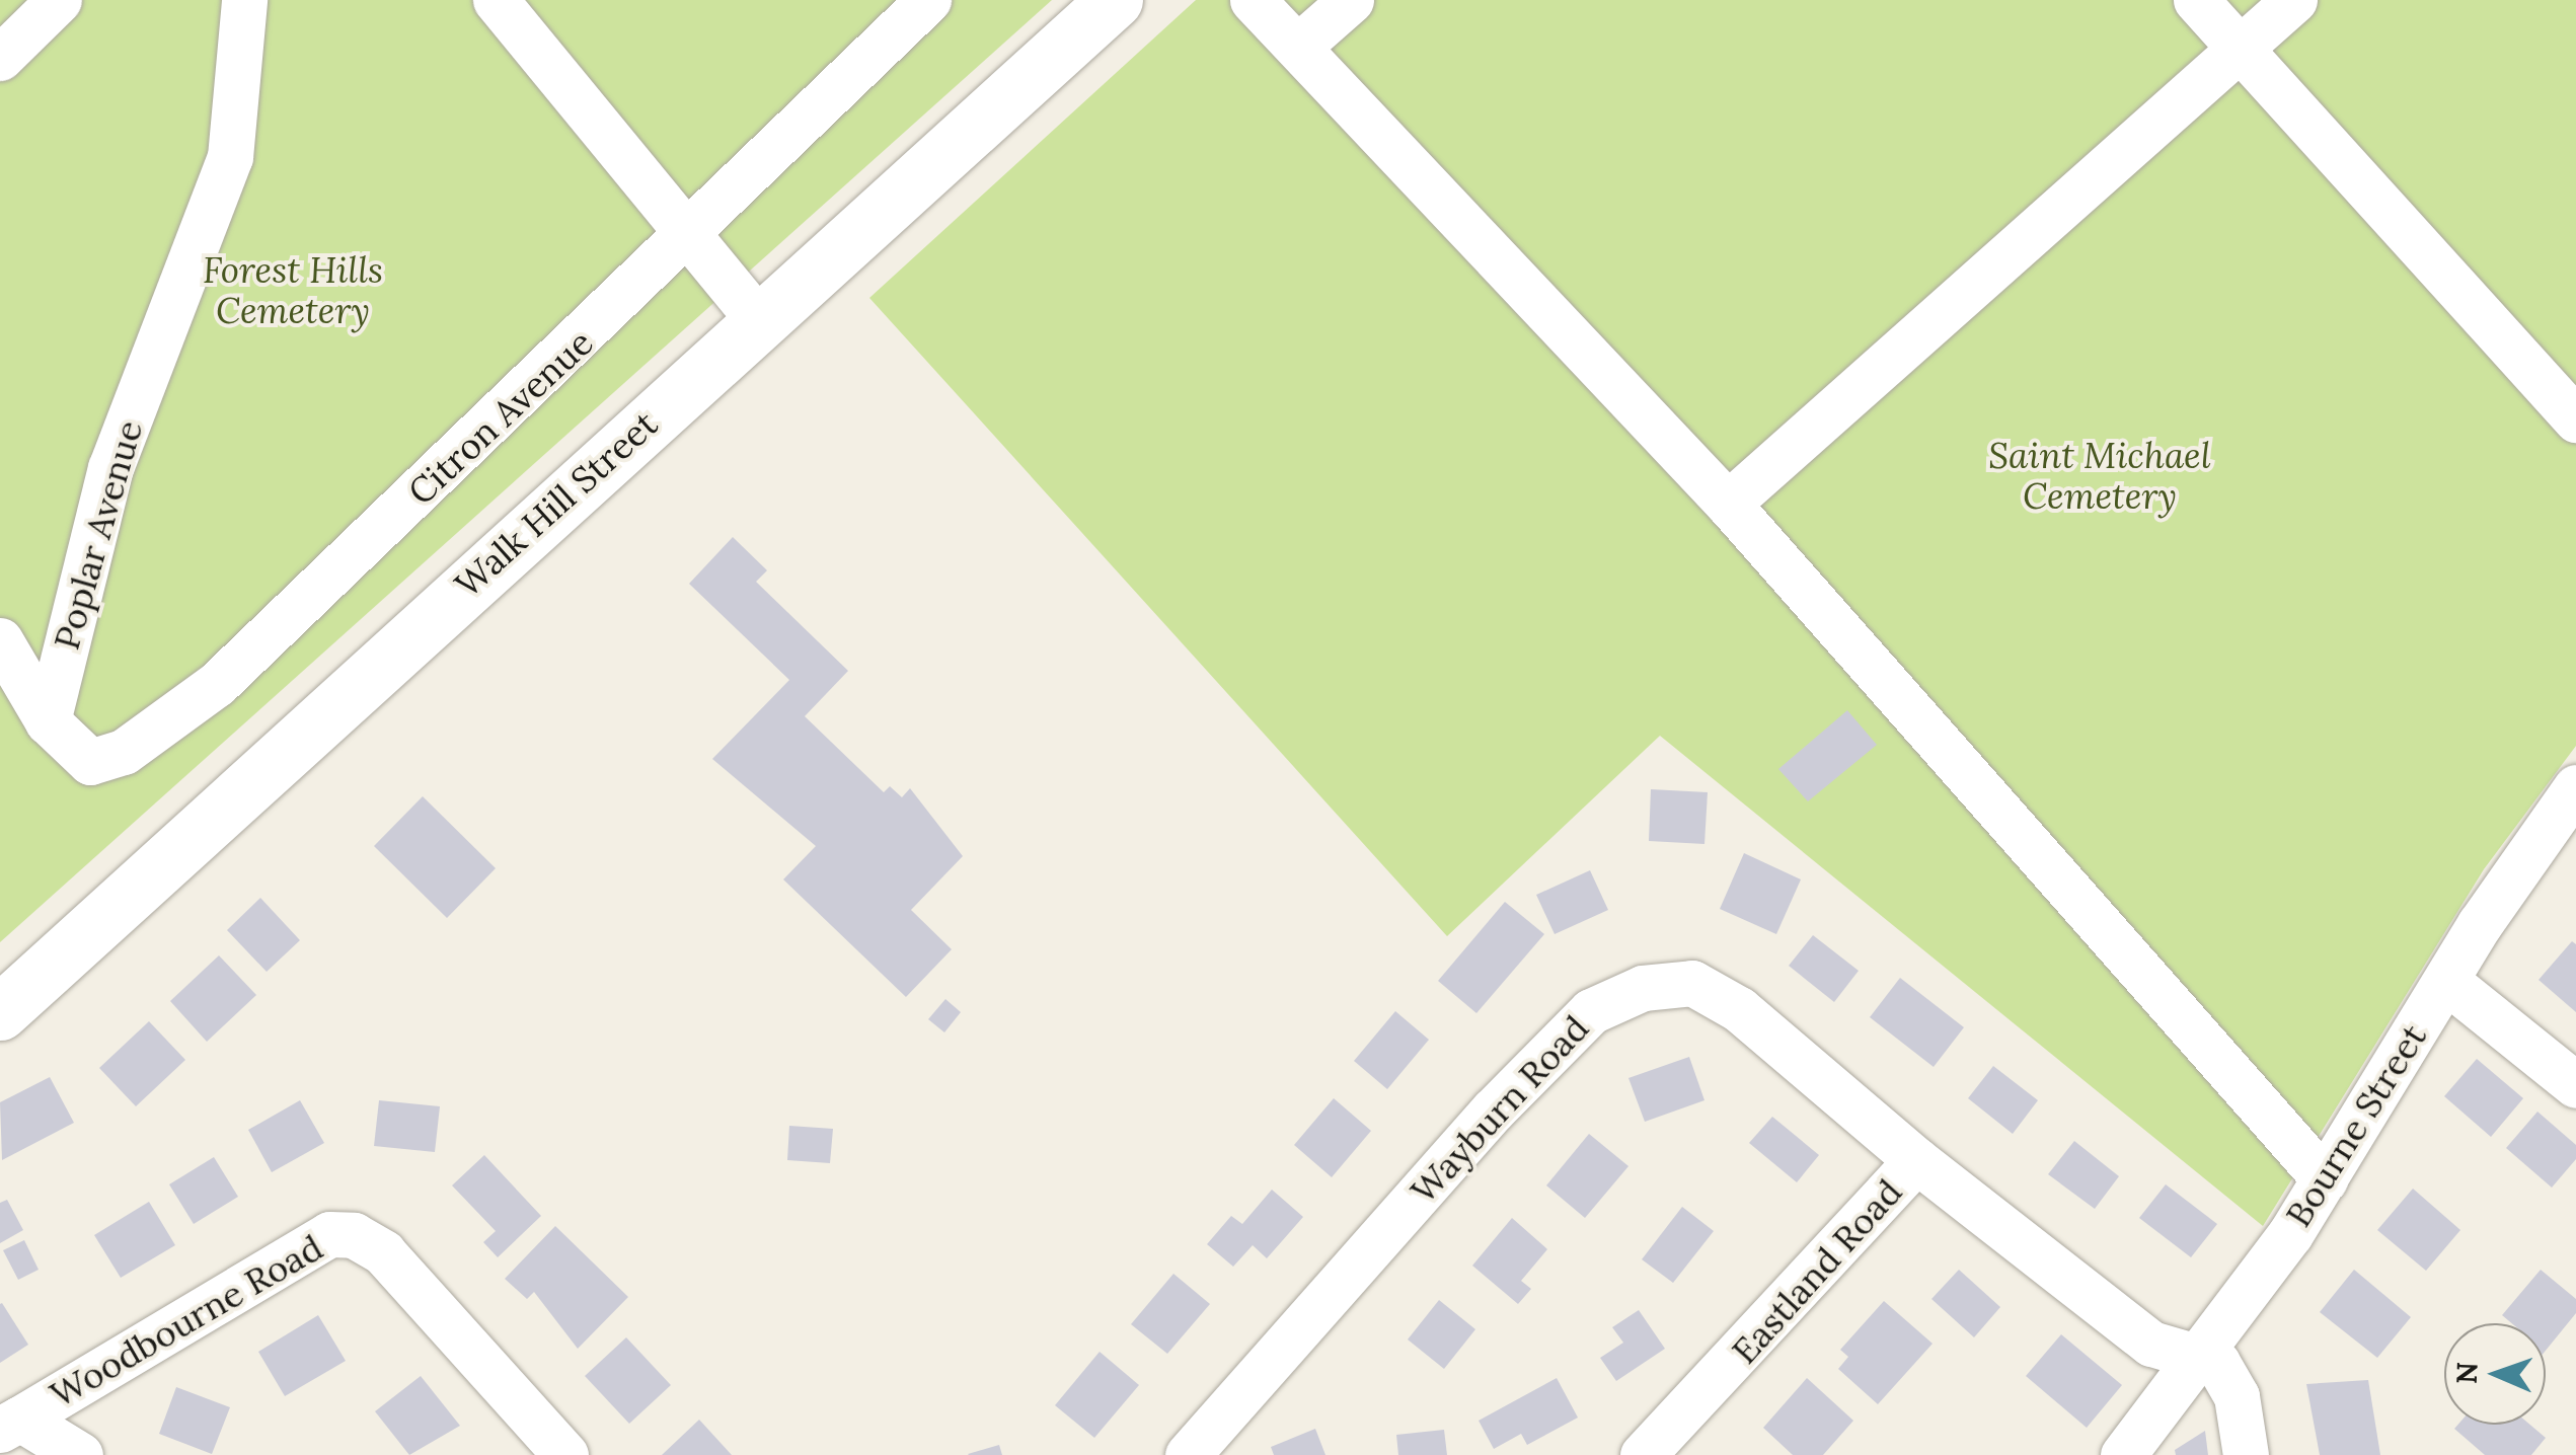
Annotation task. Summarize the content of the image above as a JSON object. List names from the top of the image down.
{
  "streets": {
    "main road": ["Walk Hill Street"],
    "street": [
      "Citron Avenue",
      "Poplar Avenue",
      "Wayburn Road",
      "Bourne Street",
      "Eastland Road",
      "Woodbourne Road"
    ]
  },
  "crossings": [
    ["Citron Avenue", "Poplar Avenue"],
    ["Wayburn Road", "Eastland Road"],
    ["Bourne Street", "Eastland Road"]
  ],
  "parks": ["Forest Hills Cemetery", "Saint Michael Cemetery"],
  "north": "left"
}
